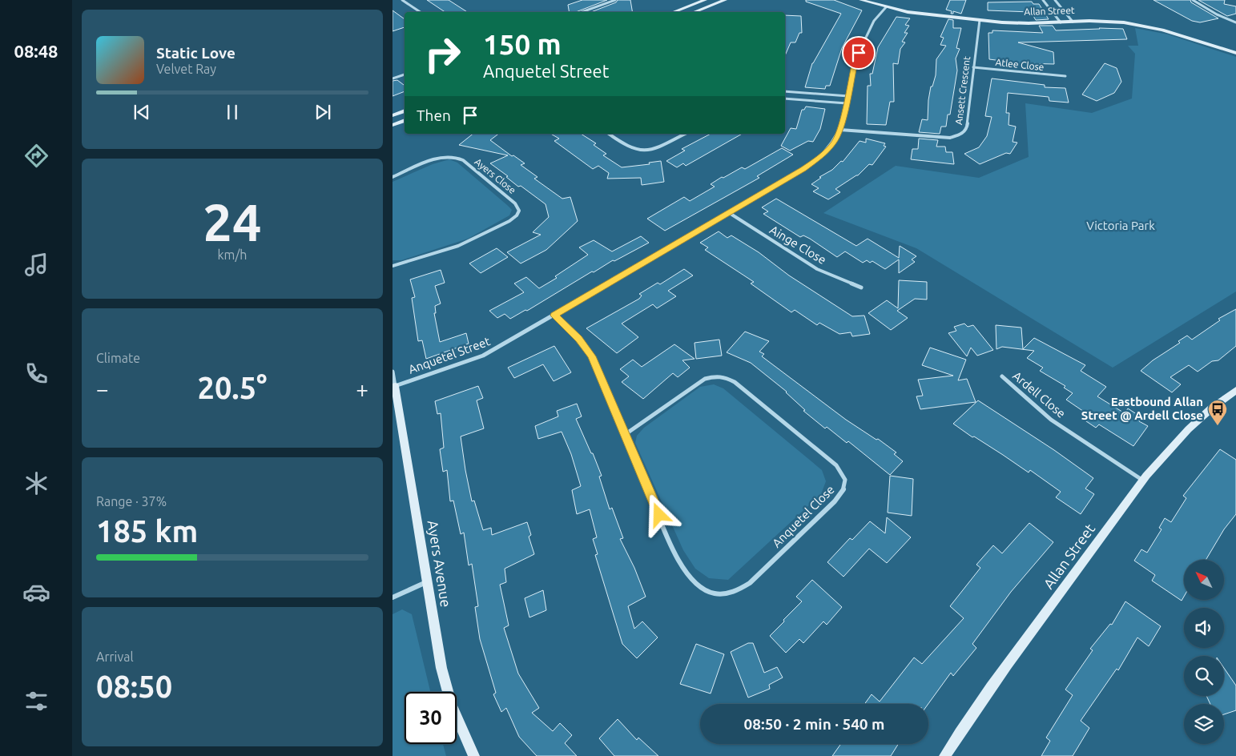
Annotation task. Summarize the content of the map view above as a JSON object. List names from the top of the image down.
{
  "streets": {
    "street": [
      "Allan Street",
      "Atlee Close",
      "Ansett Crescent",
      "Ayers Close",
      "Ainge Close",
      "Anquetel Street",
      "Ardell Close",
      "Anquetel Close",
      "Ayers Avenue"
    ]
  },
  "crossings": [
    ["Allan Street", "Ansett Crescent"],
    ["Allan Street", "Anquetel Street"],
    ["Allan Street", "Ardell Close"],
    ["Atlee Close", "Ansett Crescent"],
    ["Ansett Crescent", "Anquetel Street"],
    ["Ainge Close", "Anquetel Street"],
    ["Anquetel Street", "Anquetel Close"],
    ["Anquetel Street", "Ayers Avenue"]
  ],
  "parks": ["Victoria Park"],
  "places": {
    "bus stop": ["Eastbound Allan Street @ Ardell Close"]
  },
  "north": "top left",
  "page": {
    "tabs": "08:48",
    "turn": ["150 m", "Anquetel Street"],
    "song": ["Static Love", "Velvet Ray"],
    "then": "Then",
    "tile": [
      ["24", "km/h"],
      "Climate",
      ["Range · 37%", "185 km"],
      ["Arrival", "08:50"]
    ],
    "heat": ["−", "20.5°", "+"],
    "limit": "30",
    "trip": "08:50 · 2 min · 540 m"
  }
}
